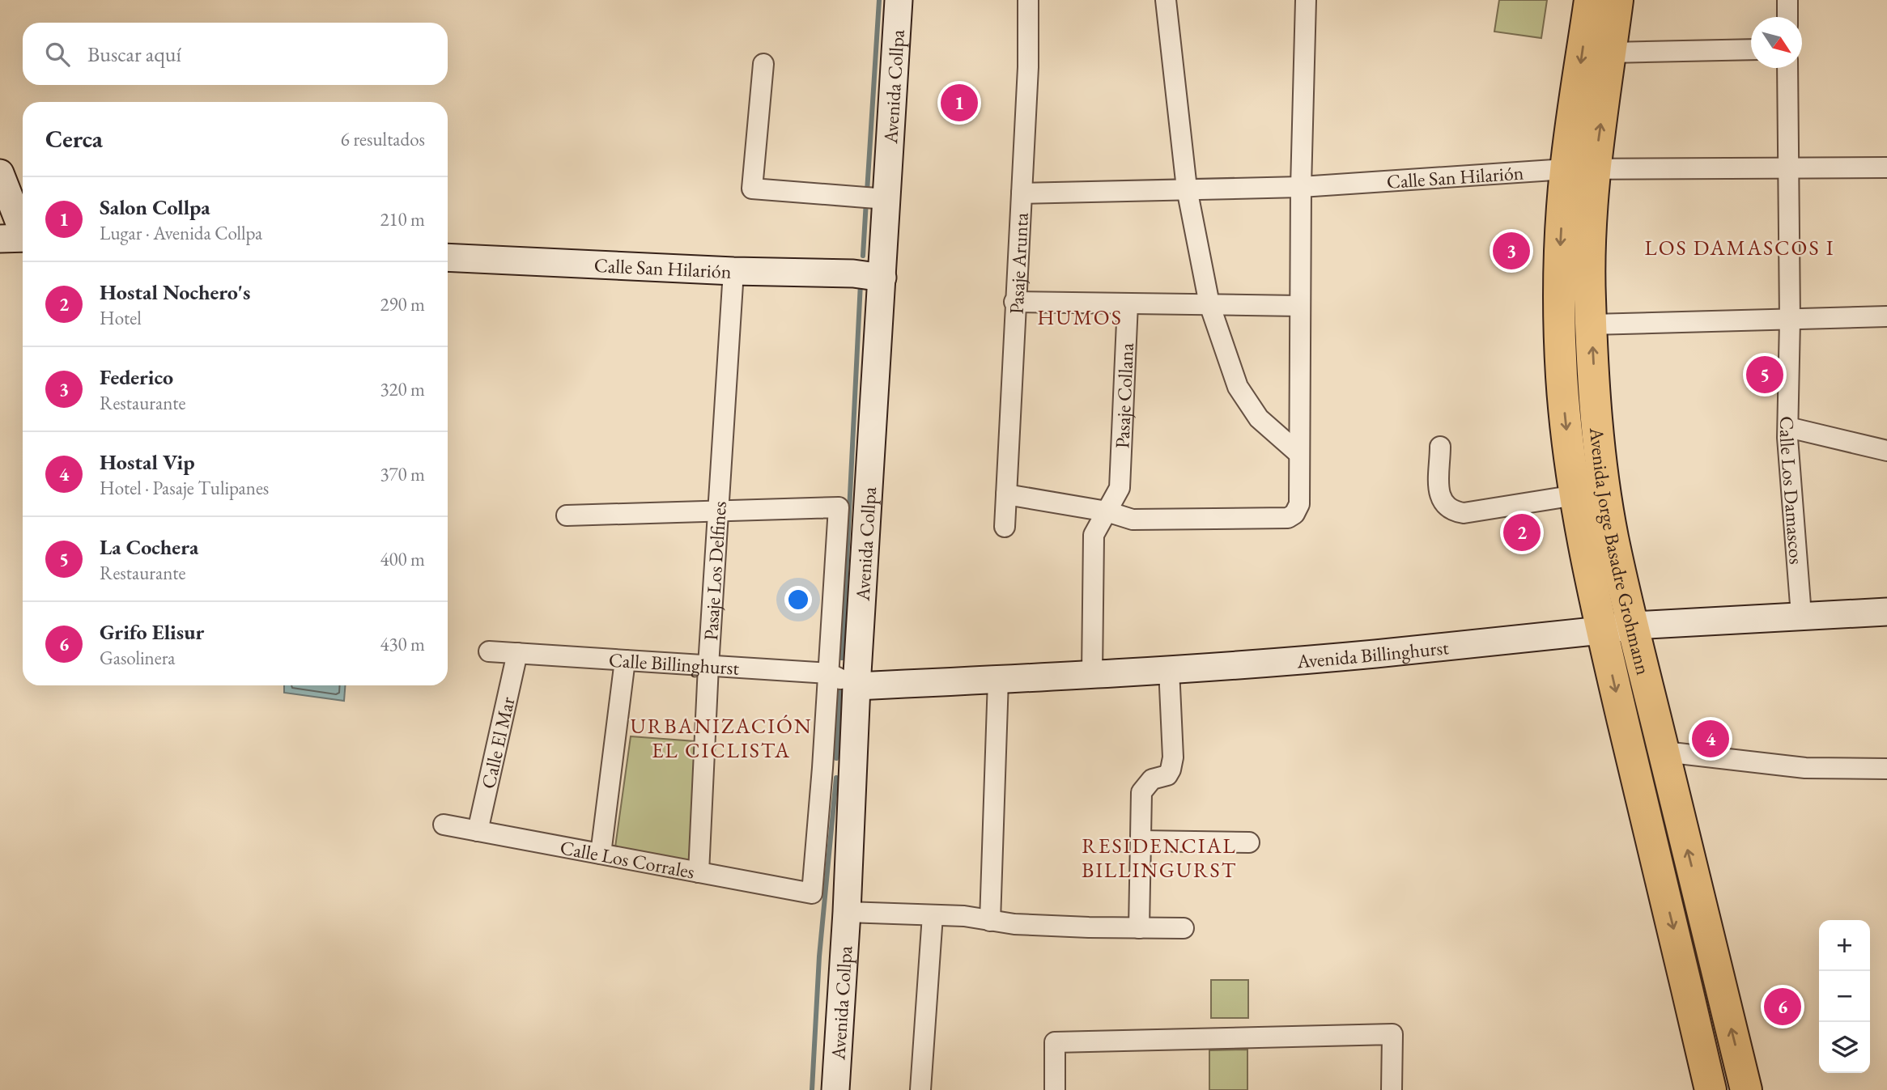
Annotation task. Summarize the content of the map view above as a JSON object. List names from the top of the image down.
{
  "streets": {
    "highway": ["Avenida Jorge Basadre Grohmann"],
    "street": [
      "Avenida Collpa",
      "Calle San Hilarión",
      "Pasaje Arunta",
      "Pasaje Collana",
      "Calle Los Damascos",
      "Pasaje Los Delfines",
      "Avenida Billinghurst",
      "Calle Billinghurst",
      "Calle El Mar",
      "Calle Los Corrales"
    ]
  },
  "crossings": [
    ["Avenida Collpa", "Calle San Hilarión"],
    ["Avenida Collpa", "Avenida Billinghurst"],
    ["Avenida Collpa", "Calle Billinghurst"],
    ["Calle San Hilarión", "Pasaje Arunta"],
    ["Calle San Hilarión", "Calle Los Damascos"],
    ["Calle San Hilarión", "Avenida Jorge Basadre Grohmann"],
    ["Calle San Hilarión", "Pasaje Los Delfines"],
    ["Calle Los Damascos", "Avenida Billinghurst"],
    ["Avenida Jorge Basadre Grohmann", "Avenida Billinghurst"],
    ["Pasaje Los Delfines", "Calle Billinghurst"],
    ["Pasaje Los Delfines", "Calle Los Corrales"],
    ["Avenida Billinghurst", "Calle Billinghurst"],
    ["Calle Billinghurst", "Calle El Mar"],
    ["Calle El Mar", "Calle Los Corrales"]
  ],
  "districts": [
    "LOS DAMASCOS I",
    "HUMOS",
    "URBANIZACIÓN EL CICLISTA",
    "RESIDENCIAL BILLINGURST"
  ],
  "north": "bottom right",
  "page": {
    "search": "Buscar aquí",
    "pins": [
      "1",
      "3",
      "5",
      "2",
      "4",
      "6"
    ],
    "heading": ["Cerca", "6 resultados"],
    "list": [
      {
        "mark": "1",
        "name": "Salon Collpa",
        "note": "Lugar · Avenida Collpa",
        "value": "210 m"
      },
      {
        "mark": "2",
        "name": "Hostal Nochero's",
        "note": "Hotel",
        "value": "290 m"
      },
      {
        "mark": "3",
        "name": "Federico",
        "note": "Restaurante",
        "value": "320 m"
      },
      {
        "mark": "4",
        "name": "Hostal Vip",
        "note": "Hotel · Pasaje Tulipanes",
        "value": "370 m"
      },
      {
        "mark": "5",
        "name": "La Cochera",
        "note": "Restaurante",
        "value": "400 m"
      },
      {
        "mark": "6",
        "name": "Grifo Elisur",
        "note": "Gasolinera",
        "value": "430 m"
      }
    ],
    "map_buttons": ["+", "−"]
  }
}
